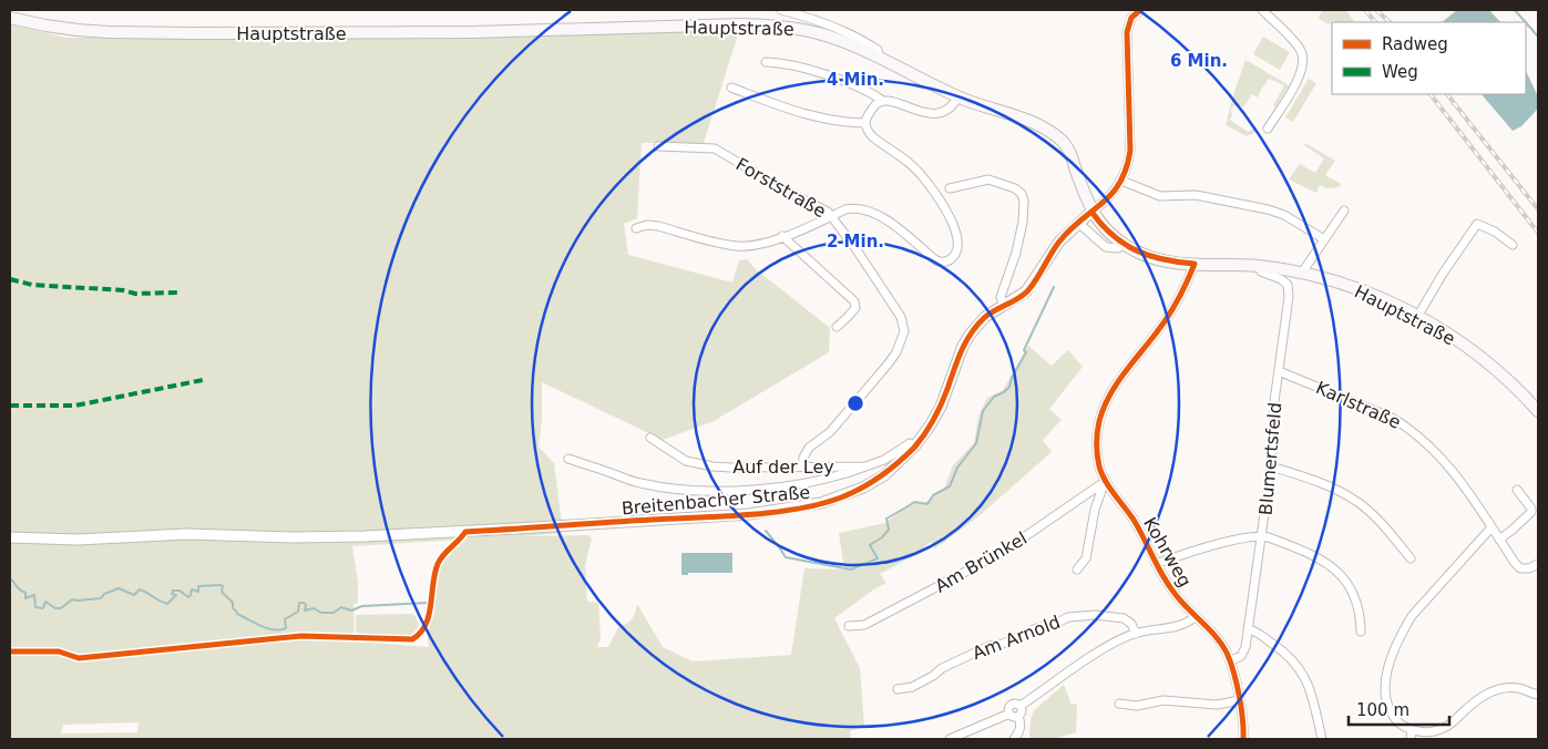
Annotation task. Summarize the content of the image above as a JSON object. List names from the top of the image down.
{
  "streets": {
    "main road": ["Hauptstraße"],
    "street": [
      "Forststraße",
      "Karlstraße",
      "Blumertsfeld",
      "Auf der Ley",
      "Breitenbacher Straße",
      "Kohrweg",
      "Am Brünkel",
      "Am Arnold"
    ]
  },
  "crossings": [
    ["Hauptstraße", "Blumertsfeld"],
    ["Hauptstraße", "Breitenbacher Straße"],
    ["Hauptstraße", "Kohrweg"],
    ["Forststraße", "Auf der Ley"],
    ["Karlstraße", "Blumertsfeld"],
    ["Blumertsfeld", "Kohrweg"],
    ["Auf der Ley", "Breitenbacher Straße"],
    ["Kohrweg", "Am Brünkel"]
  ],
  "legend": ["Radweg", "Weg"],
  "scale_bar": "100 m",
  "rings": ["6 Min.", "4 Min.", "2 Min."]
}
